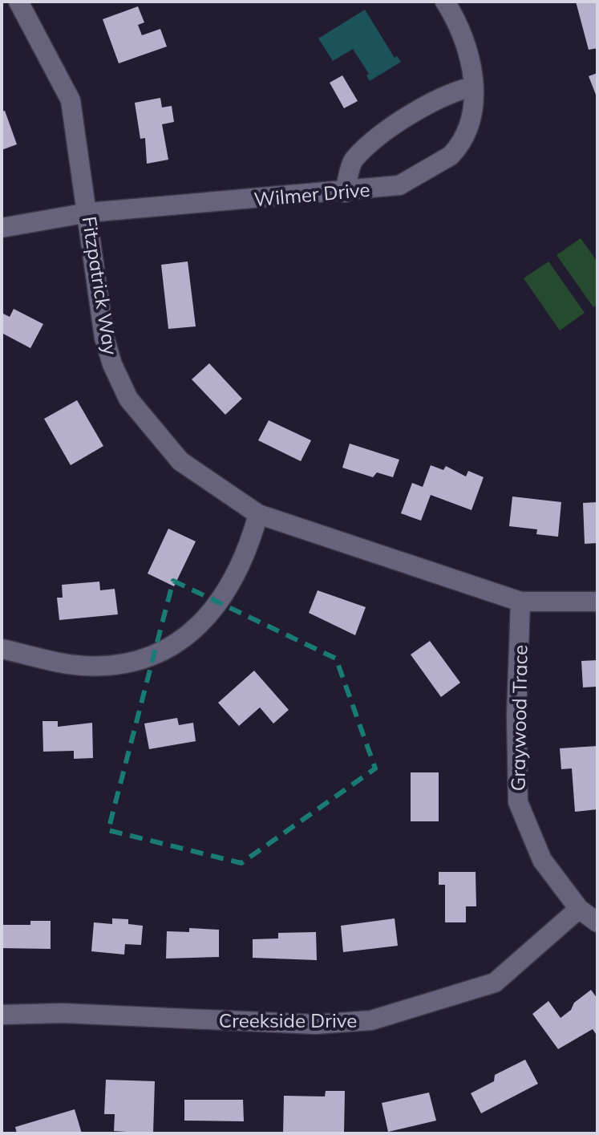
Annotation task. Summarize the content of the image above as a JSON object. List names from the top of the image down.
{
  "streets": {
    "street": [
      "Wilmer Drive",
      "Fitzpatrick Way",
      "Graywood Trace",
      "Creekside Drive"
    ]
  },
  "crossings": [
    ["Wilmer Drive", "Fitzpatrick Way"],
    ["Fitzpatrick Way", "Graywood Trace"],
    ["Graywood Trace", "Creekside Drive"]
  ]
}
